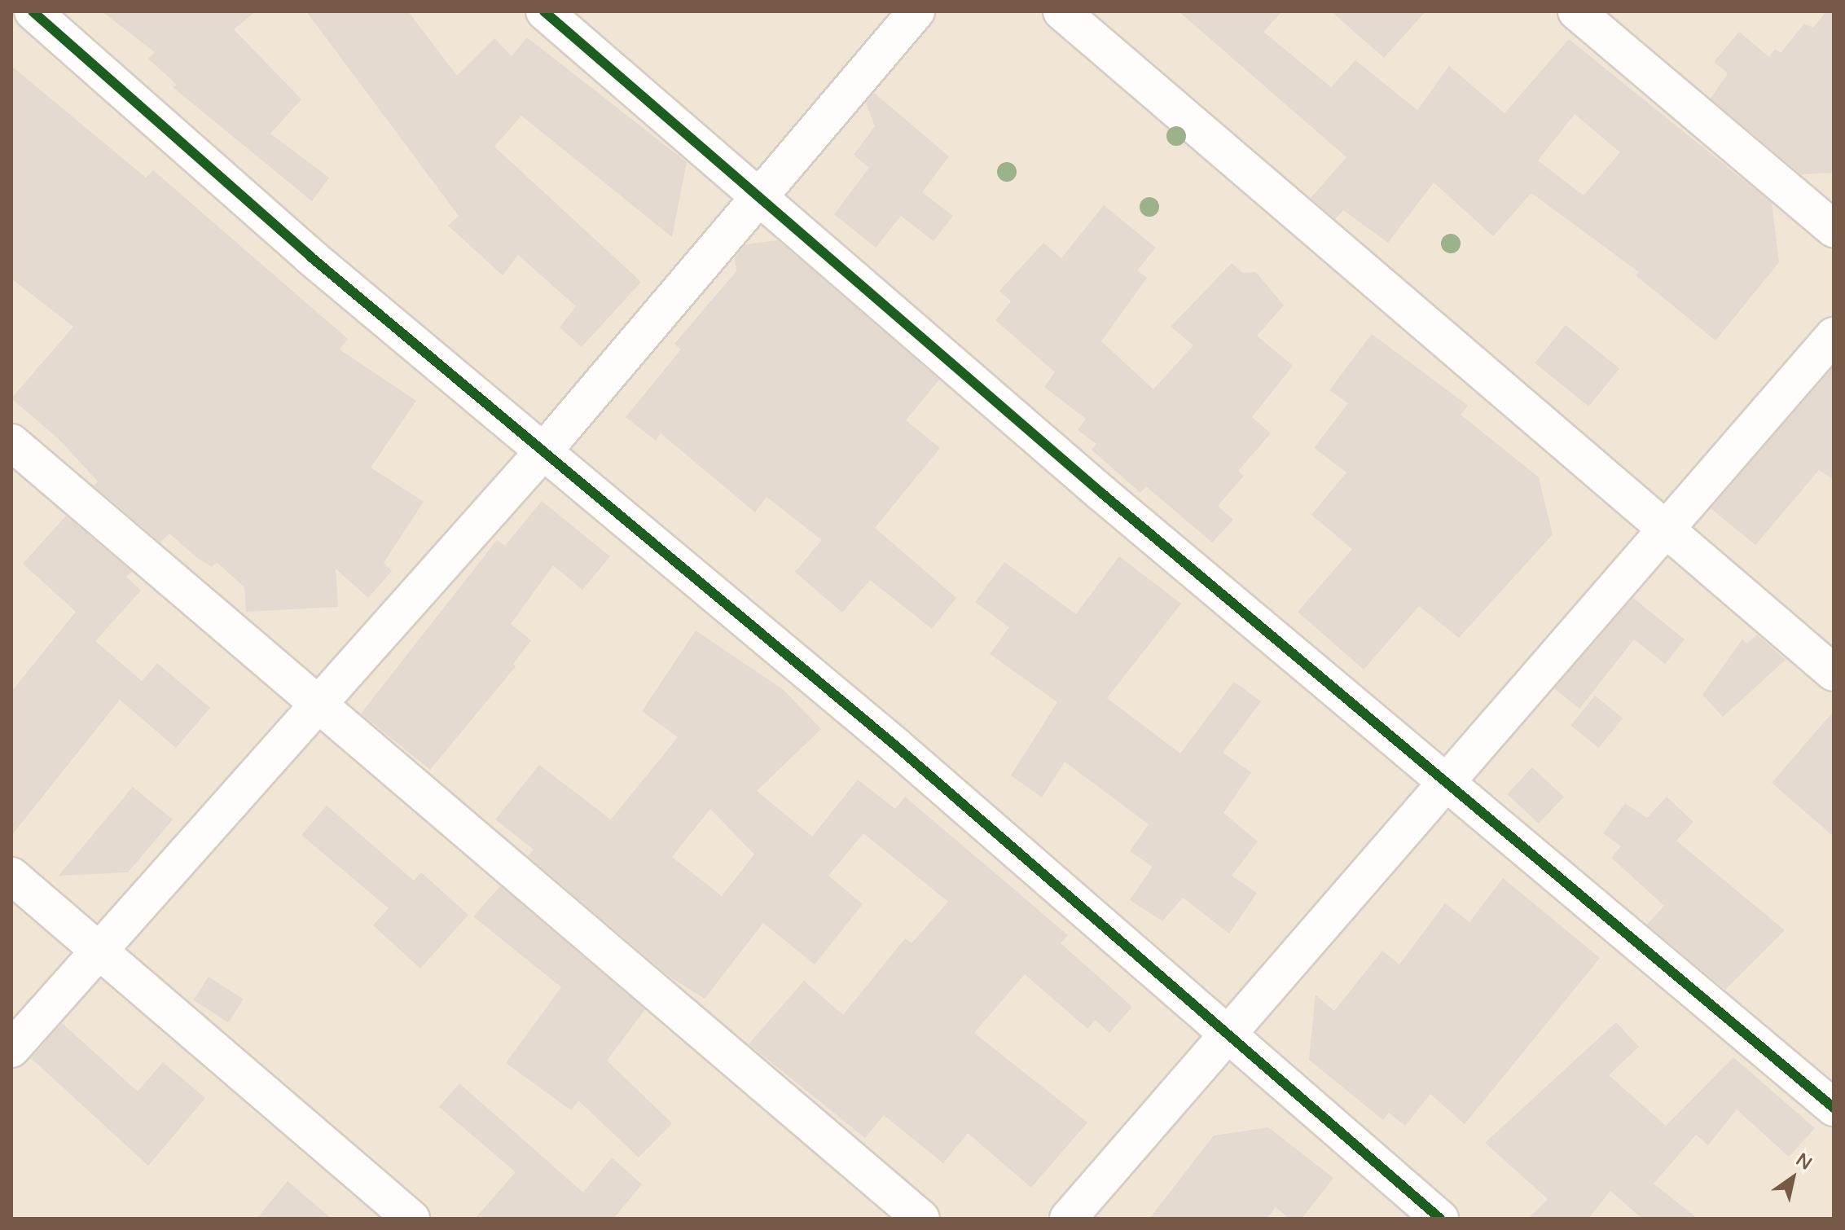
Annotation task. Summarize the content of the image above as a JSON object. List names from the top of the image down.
{
  "north": "top right"
}
